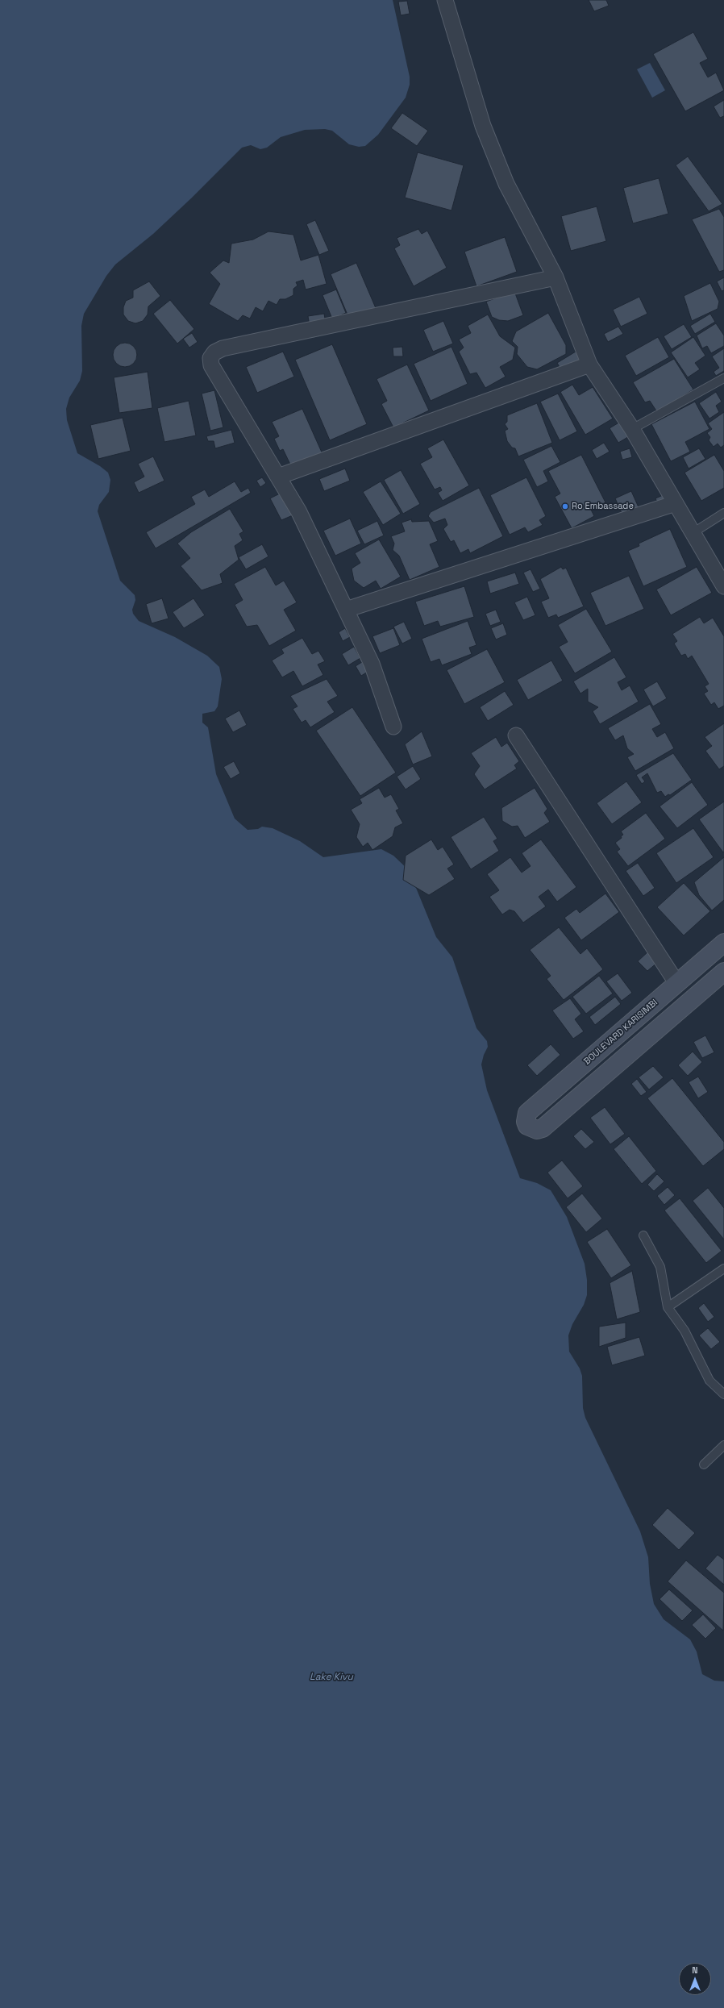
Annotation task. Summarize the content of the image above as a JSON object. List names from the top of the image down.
{
  "streets": {
    "street": ["BOULEVARD KARISIMBI"]
  },
  "water": ["Lake Kivu"],
  "places": ["Ro Embassade"],
  "north": "top"
}
